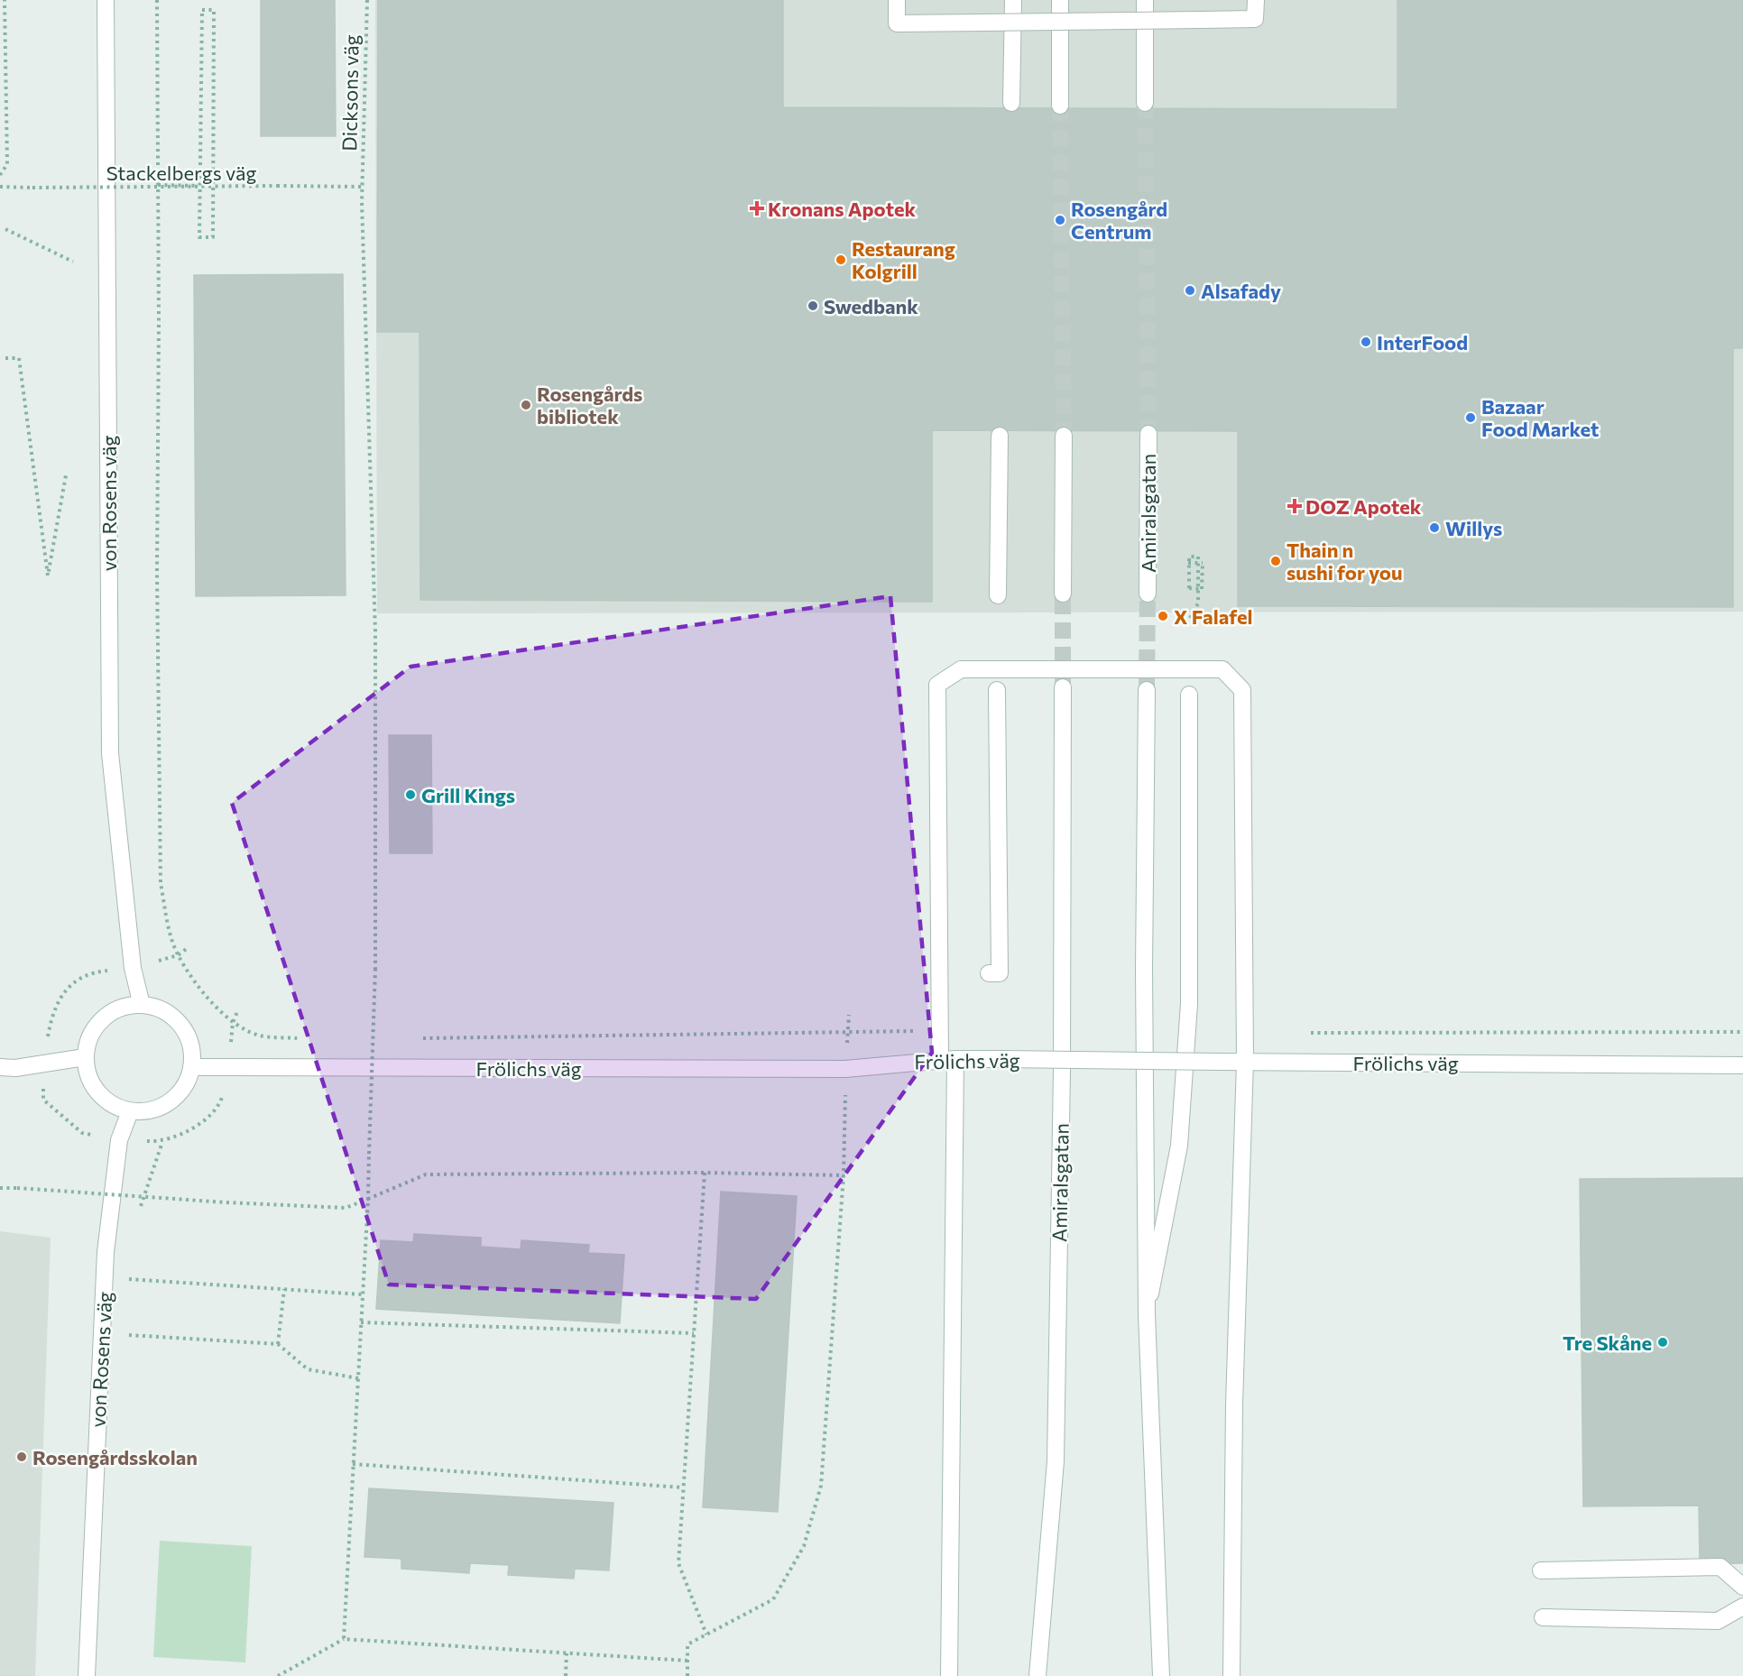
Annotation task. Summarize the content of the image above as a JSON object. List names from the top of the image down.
{
  "streets": {
    "main road": ["von Rosens väg", "Amiralsgatan", "Frölichs väg"],
    "path": ["Dicksons väg", "Stackelbergs väg"]
  },
  "crossings": [
    ["Dicksons väg", "Stackelbergs väg"],
    ["von Rosens väg", "Frölichs väg"]
  ],
  "places": {
    "health": ["Kronans Apotek", "DOZ Apotek"],
    "other": [
      "Rosengård Centrum",
      "Restaurang Kolgrill",
      "Alsafady",
      "Swedbank",
      "InterFood",
      "Rosengårds bibliotek",
      "Bazaar Food Market",
      "Willys",
      "Thain n sushi for you",
      "X Falafel",
      "Grill Kings",
      "Tre Skåne",
      "Rosengårdsskolan"
    ]
  }
}
